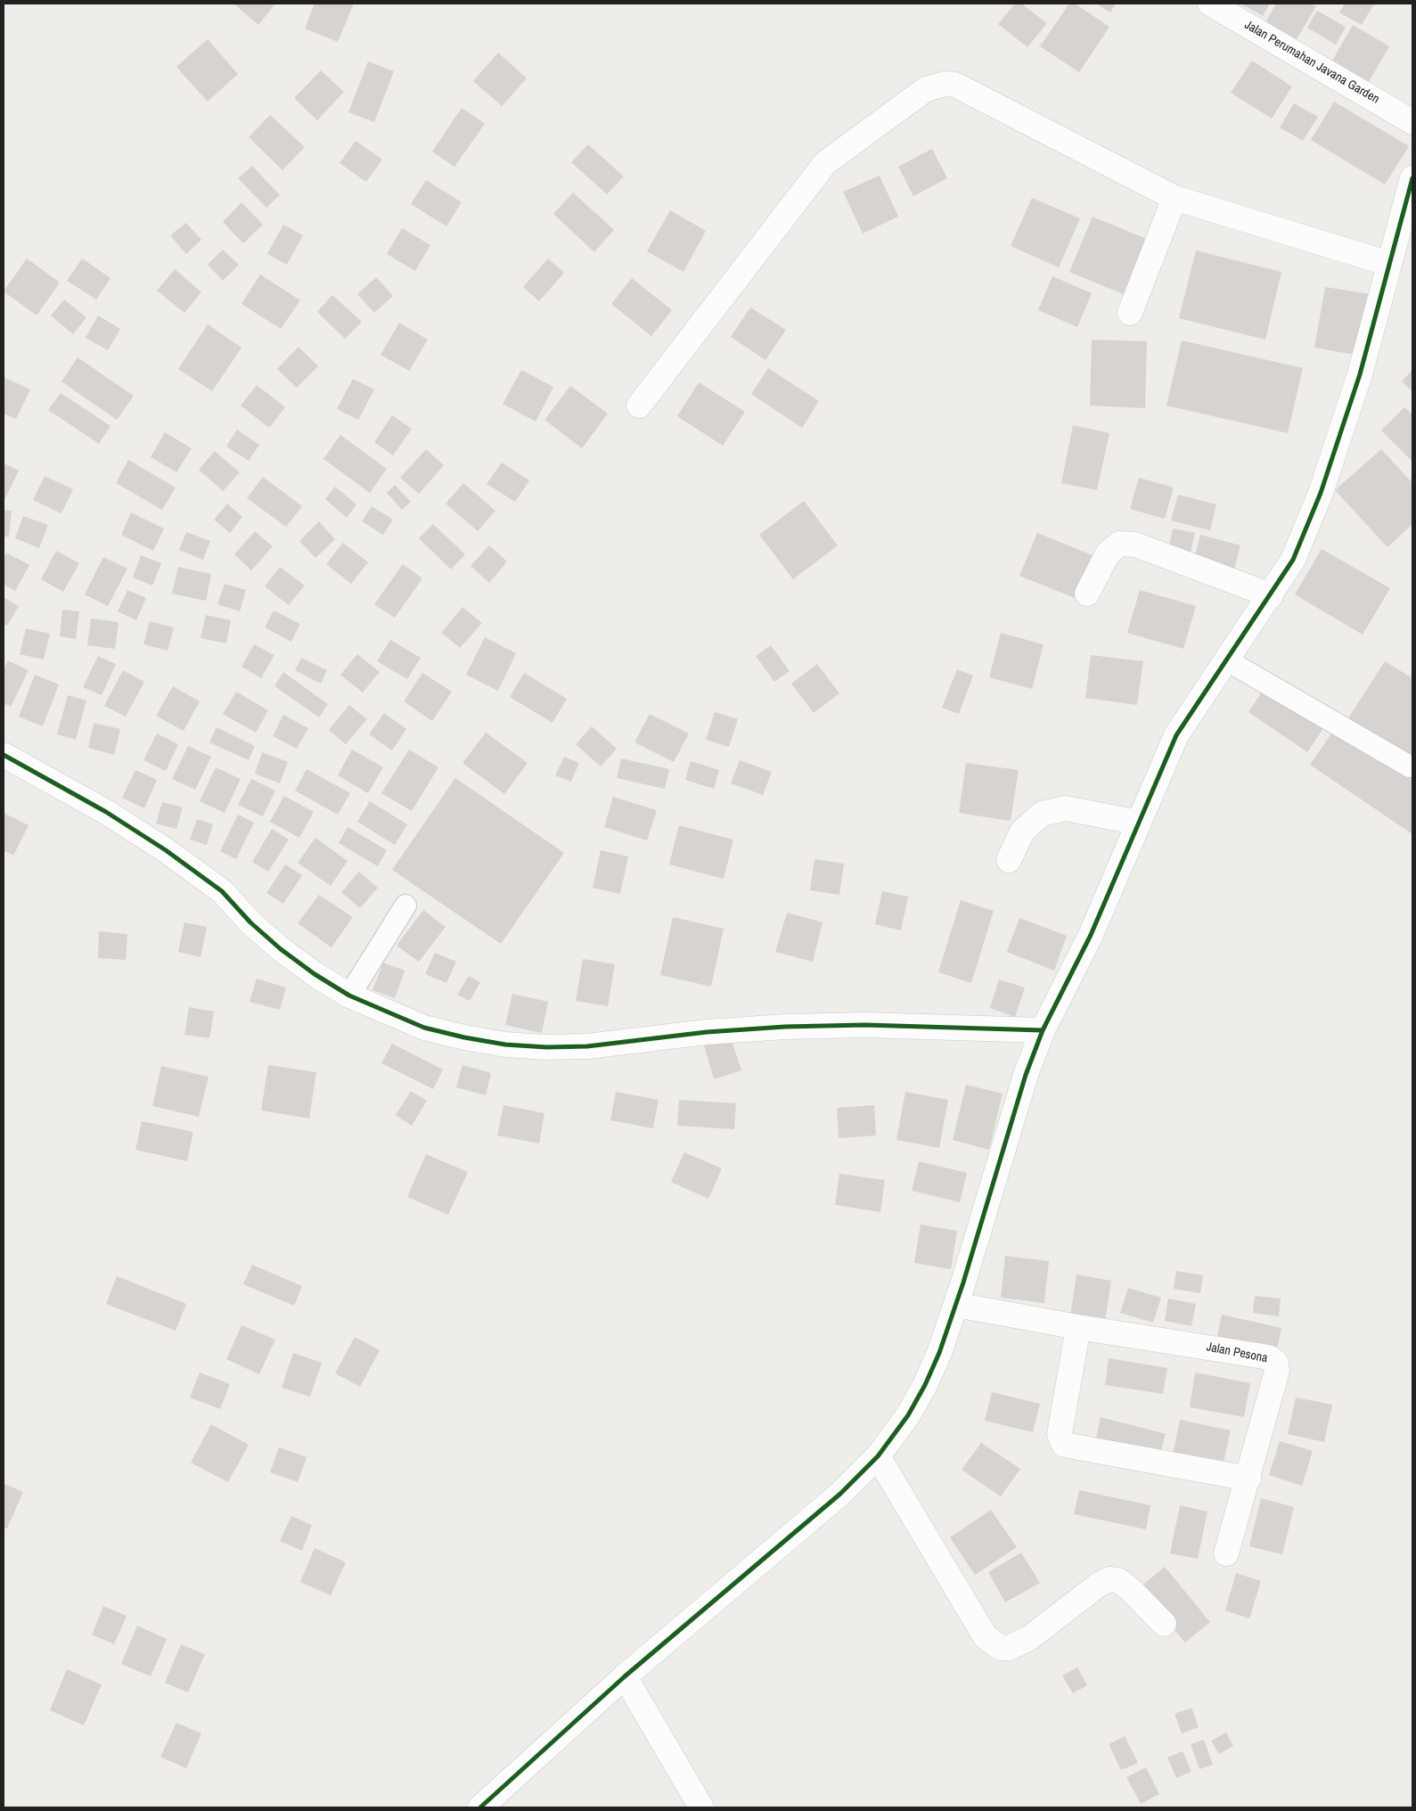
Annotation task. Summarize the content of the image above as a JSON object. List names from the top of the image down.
{
  "streets": {
    "street": ["Jalan Perumahan Javana Garden", "Jalan Pesona"]
  }
}
